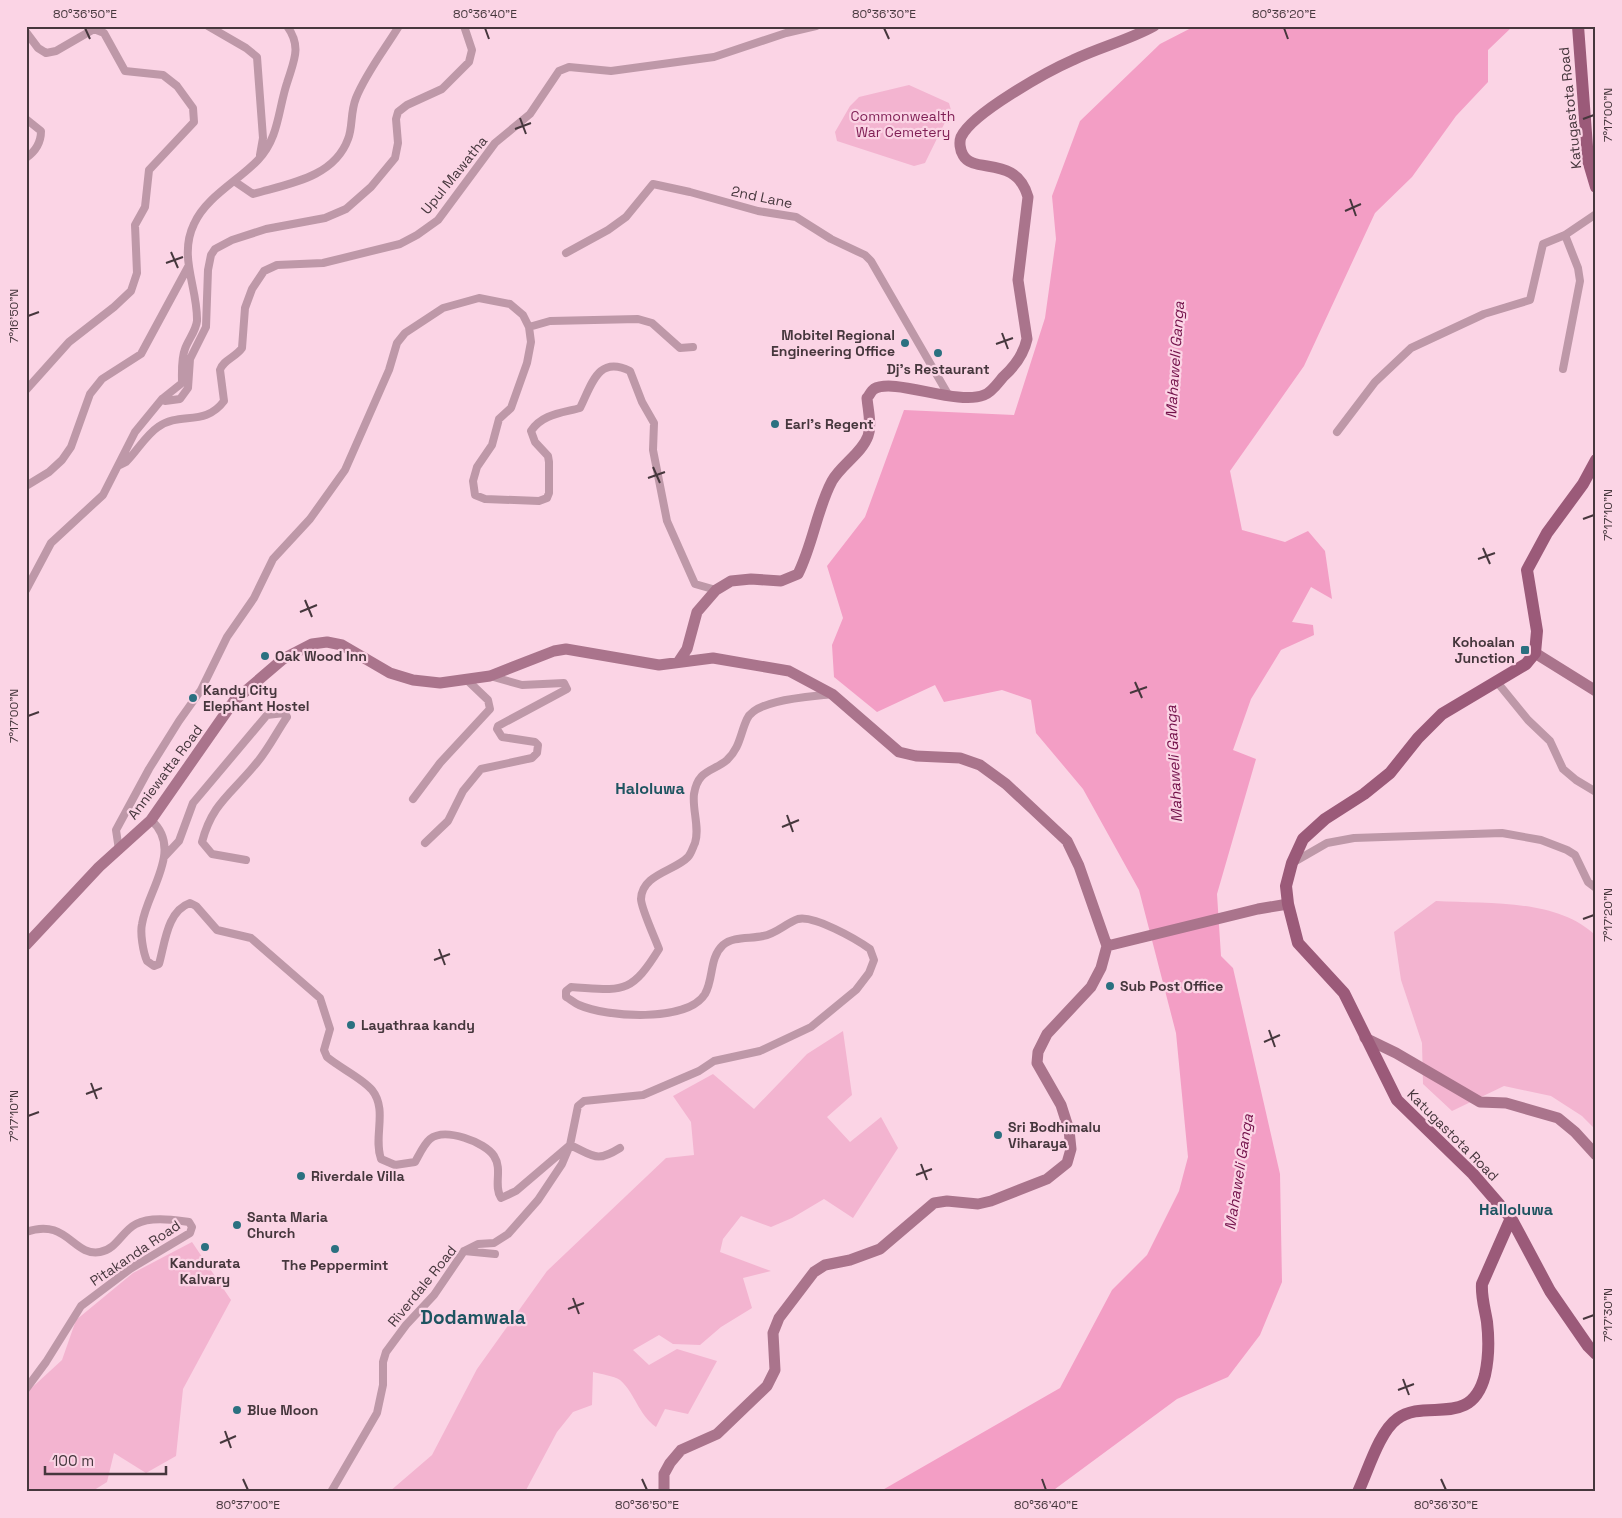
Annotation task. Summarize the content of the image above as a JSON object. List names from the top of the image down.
{
  "streets": {
    "main road": ["Katugastota Road"],
    "street": [
      "Upul Mawatha",
      "2nd Lane",
      "Anniewatta Road",
      "Pitakanda Road",
      "Riverdale Road"
    ]
  },
  "crossings": [
    ["Anniewatta Road", "Riverdale Road"]
  ],
  "districts": ["Haloluwa", "Halloluwa", "Dodamwala"],
  "water": ["Mahaweli Ganga"],
  "parks": ["Commonwealth War Cemetery"],
  "places": {
    "other": [
      "Mobitel Regional Engineering Office",
      "Dj's Restaurant",
      "Earl's Regent",
      "Oak Wood Inn",
      "Kandy City Elephant Hostel",
      "Sub Post Office",
      "Layathraa kandy",
      "Sri Bodhimalu Viharaya",
      "Riverdale Villa",
      "Santa Maria Church",
      "Kandurata Kalvary",
      "The Peppermint",
      "Blue Moon"
    ],
    "transit": ["Kohoalan Junction"]
  },
  "scale_bar": "100 m",
  "coordinates": [
    "80°36'50\"E",
    "80°36'40\"E",
    "80°36'30\"E",
    "80°36'20\"E",
    "7°17'00\"N",
    "7°16'50\"N",
    "7°17'10\"N",
    "7°17'20\"N",
    "7°17'30\"N",
    "80°37'00\"E"
  ]
}
